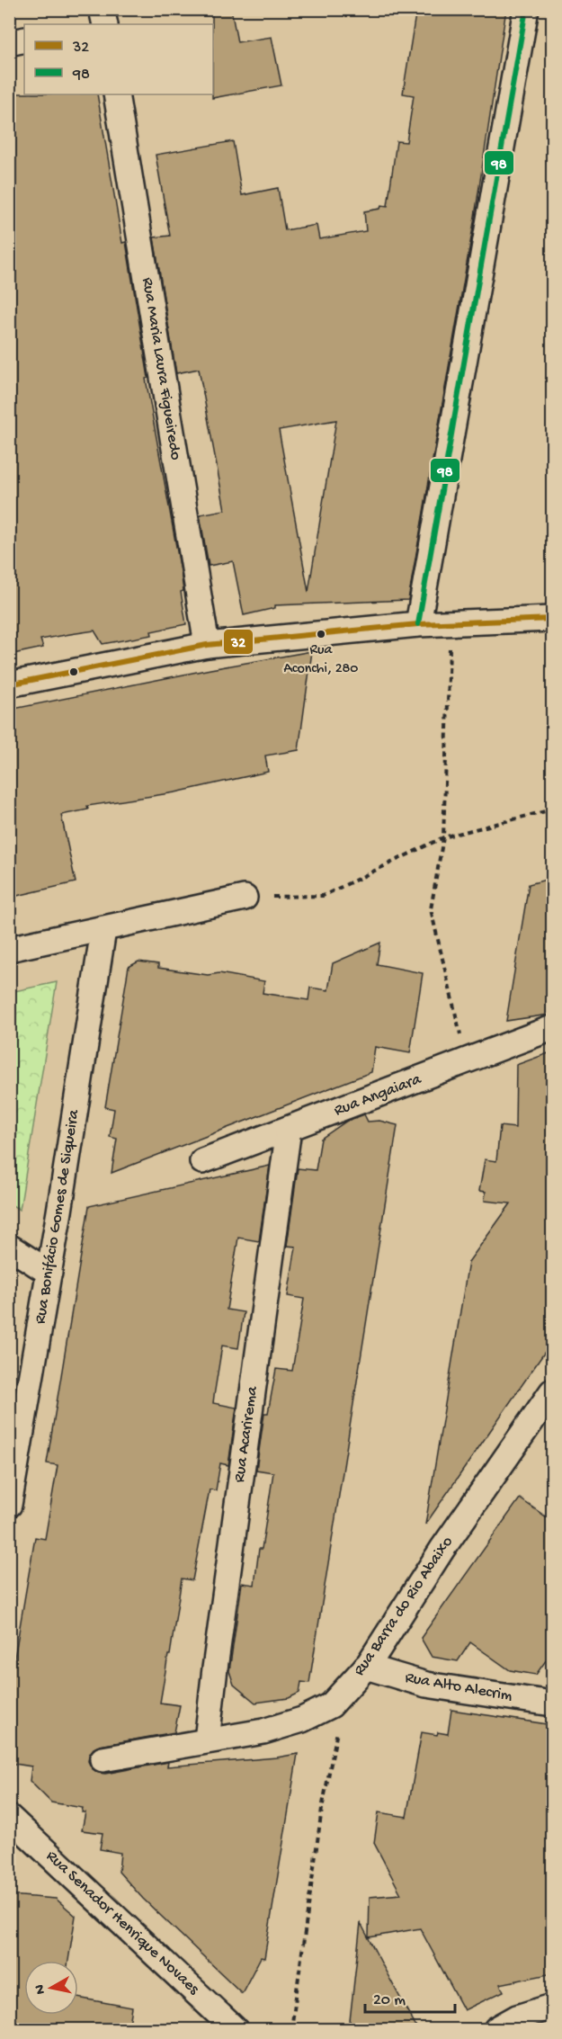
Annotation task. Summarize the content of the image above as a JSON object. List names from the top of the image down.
{
  "streets": {
    "street": [
      "Rua Maria Laura Figueiredo",
      "Rua Angaiara",
      "Rua Bonifácio Gomes de Siqueira",
      "Rua Acarirema",
      "Rua Barra do Rio Abaixo",
      "Rua Alto Alecrim",
      "Rua Senador Henrique Novaes"
    ]
  },
  "crossings": [
    ["Rua Angaiara", "Rua Acarirema"],
    ["Rua Acarirema", "Rua Barra do Rio Abaixo"],
    ["Rua Barra do Rio Abaixo", "Rua Alto Alecrim"]
  ],
  "places": ["Rua Aconchi, 280"],
  "lines": ["transit line 98", "transit line 32"],
  "legend": ["32", "98"],
  "scale_bar": "20 m",
  "north": "left"
}
